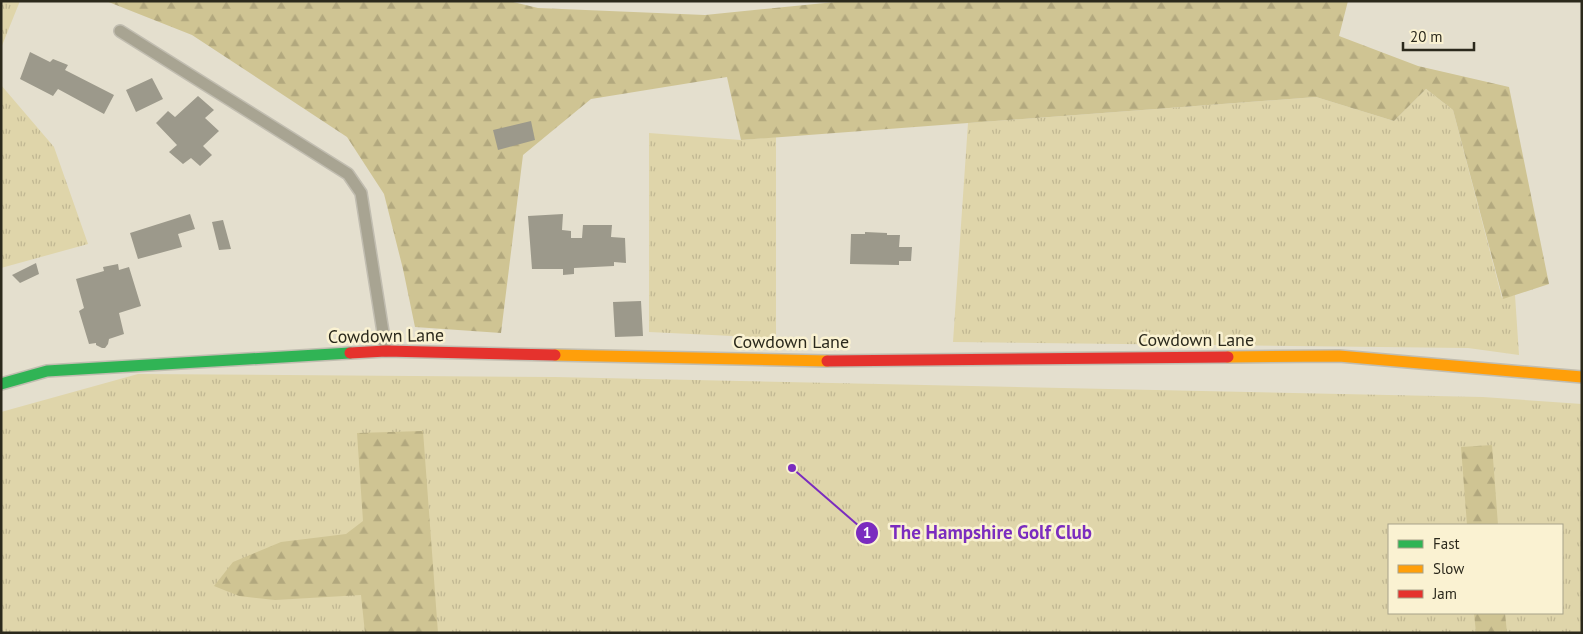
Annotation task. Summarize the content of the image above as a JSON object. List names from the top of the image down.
{
  "streets": {
    "street": ["Cowdown Lane"]
  },
  "places": ["The Hampshire Golf Club"],
  "legend": ["Fast", "Slow", "Jam"],
  "scale_bar": "20 m"
}
